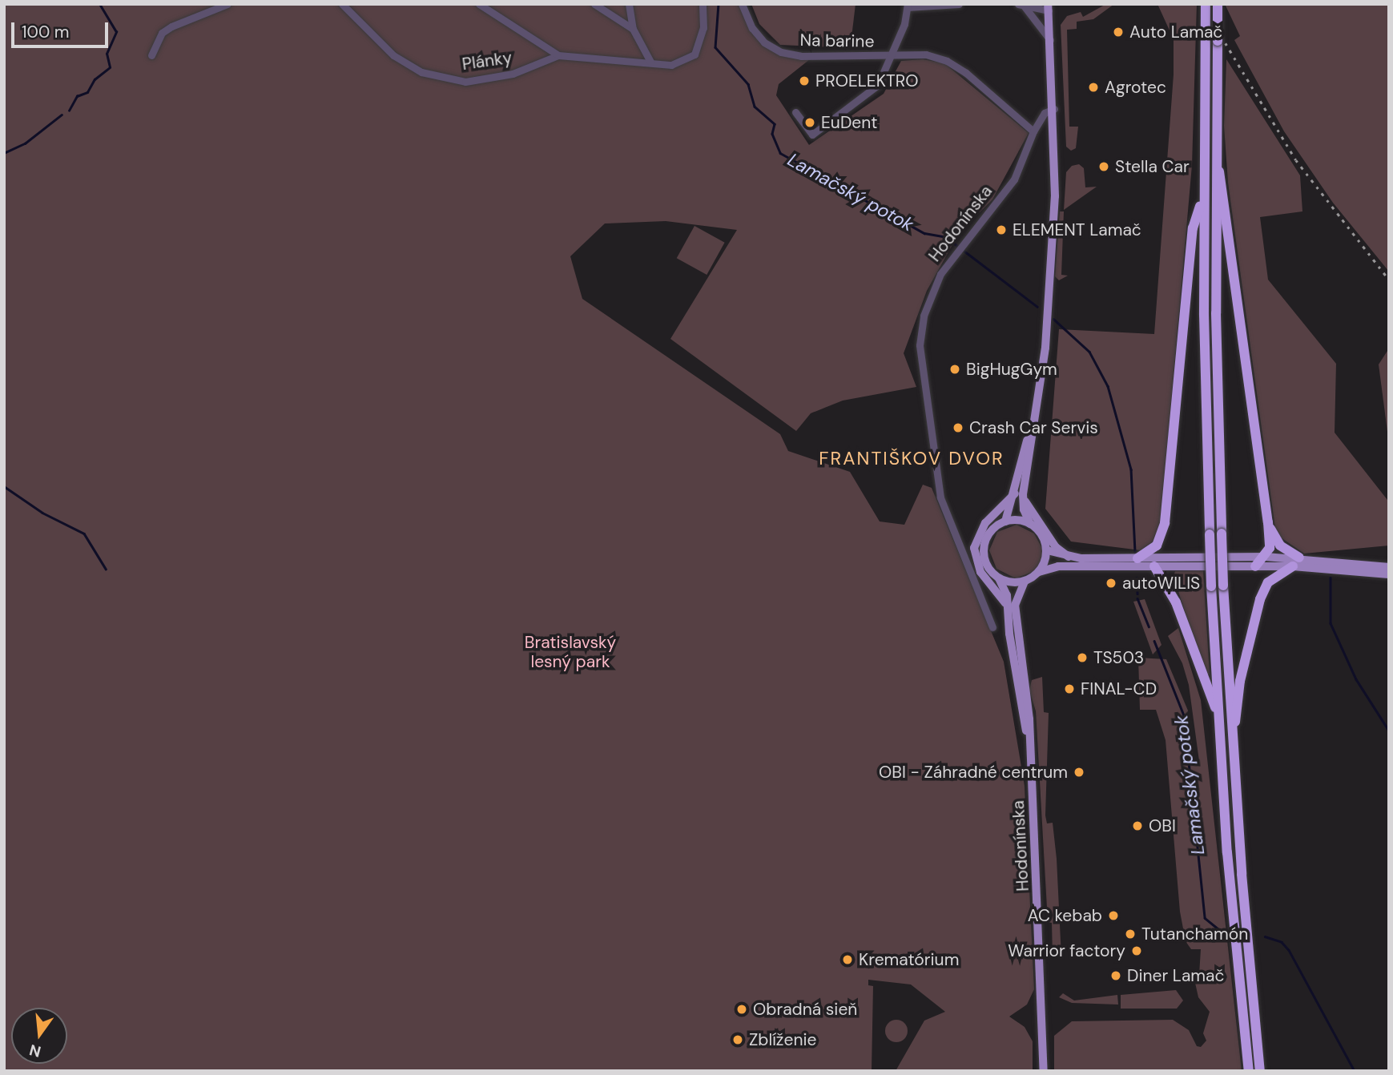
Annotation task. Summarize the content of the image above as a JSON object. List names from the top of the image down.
{
  "streets": {
    "main road": ["Hodonínska"],
    "street": ["Na barine", "Plánky"]
  },
  "crossings": [
    ["Na barine", "Hodonínska"]
  ],
  "districts": ["FRANTIŠKOV DVOR"],
  "water": ["Lamačský potok"],
  "parks": ["Bratislavský lesný park"],
  "places": [
    "Auto Lamač",
    "PROELEKTRO",
    "Agrotec",
    "EuDent",
    "Stella Car",
    "ELEMENT Lamač",
    "BigHugGym",
    "Crash Car Servis",
    "autoWILIS",
    "TS503",
    "FINAL-CD",
    "OBI - Záhradné centrum",
    "OBI",
    "AC kebab",
    "Tutanchamón",
    "Warrior factory",
    "Krematórium",
    "Diner Lamač",
    "Obradná sieň",
    "Zblíženie"
  ],
  "scale_bar": "100 m",
  "north": "bottom"
}
